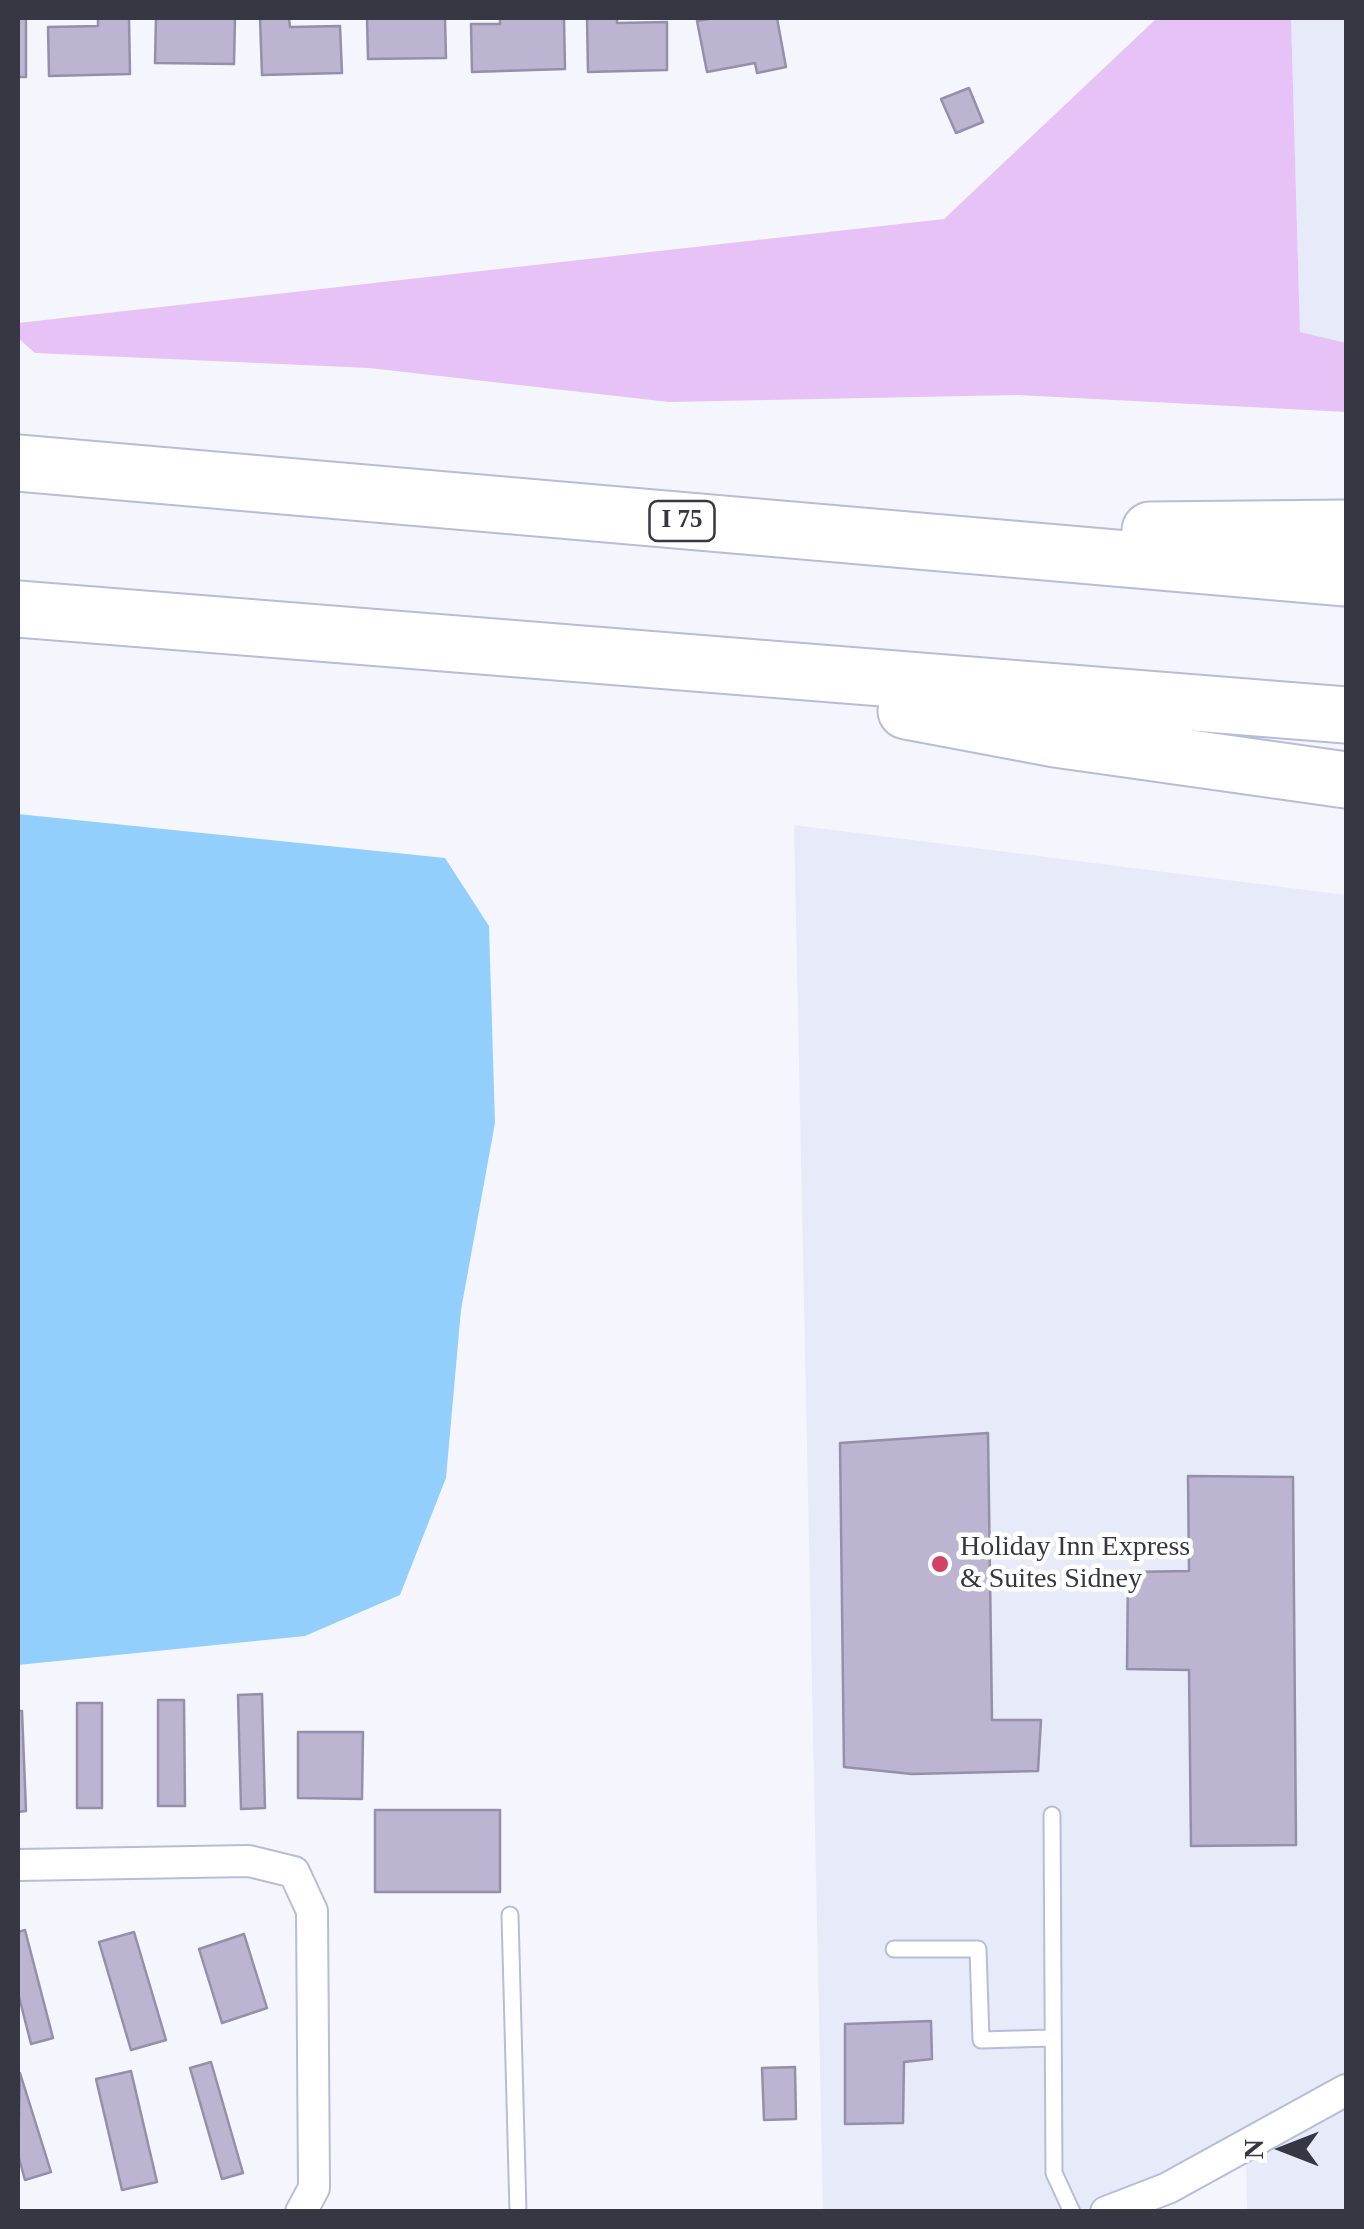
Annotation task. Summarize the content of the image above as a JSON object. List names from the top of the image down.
{
  "streets": {
    "highway": ["I 75"]
  },
  "places": ["Holiday Inn Express & Suites Sidney"],
  "north": "left"
}
